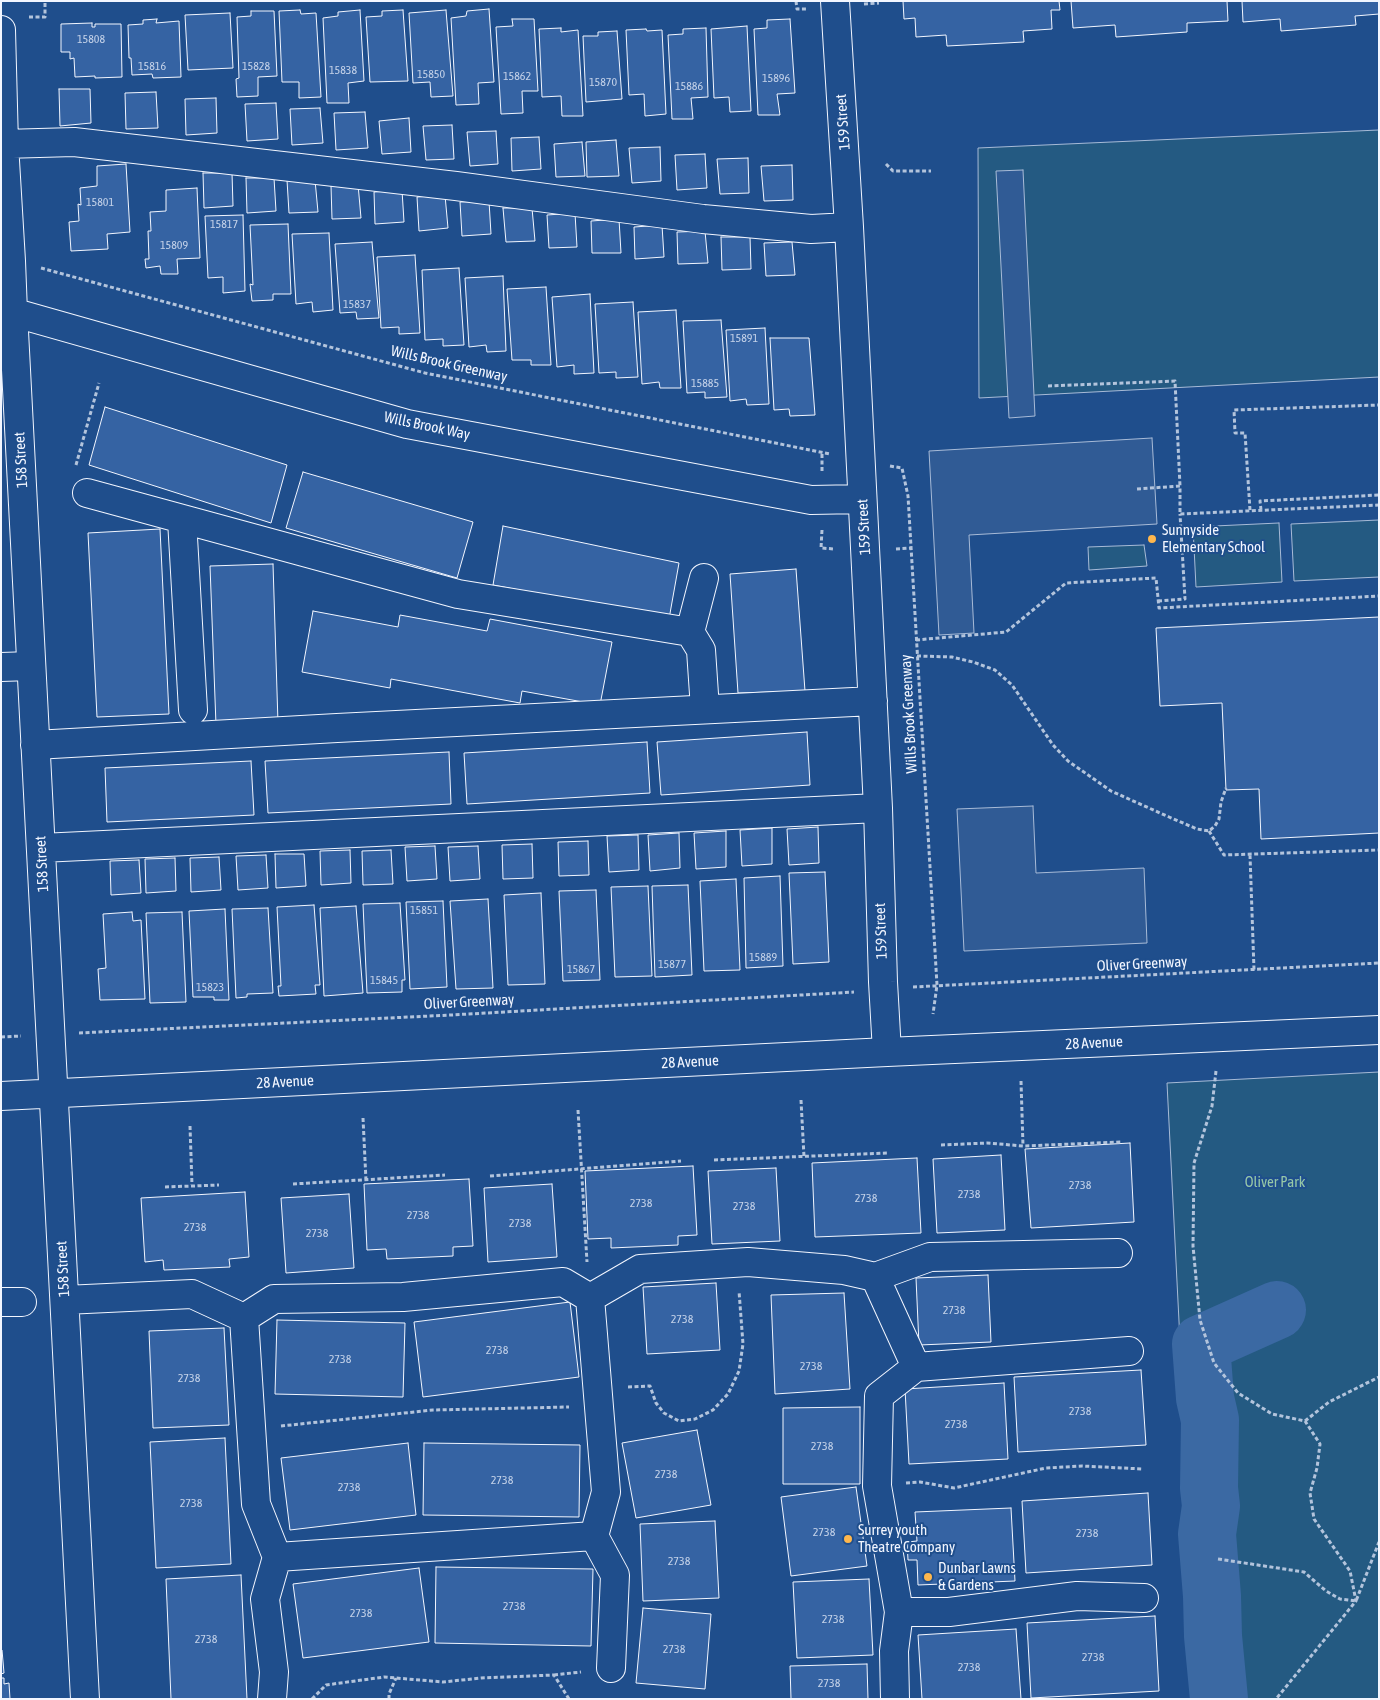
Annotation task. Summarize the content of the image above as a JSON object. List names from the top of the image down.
{
  "streets": {
    "street": [
      "159 Street",
      "Wills Brook Way",
      "158 Street",
      "28 Avenue"
    ],
    "path": ["Wills Brook Greenway", "Oliver Greenway"]
  },
  "crossings": [
    ["159 Street", "Wills Brook Way"],
    ["159 Street", "28 Avenue"],
    ["Wills Brook Greenway", "Oliver Greenway"],
    ["Wills Brook Way", "158 Street"],
    ["158 Street", "28 Avenue"]
  ],
  "parks": ["Oliver Park"],
  "places": ["Sunnyside Elementary School", "Surrey youth Theatre Company", "Dunbar Lawns & Gardens"],
  "house_numbers": [
    "15808",
    "15816",
    "15828",
    "15838",
    "15850",
    "15862",
    "15896",
    "15870",
    "15886",
    "15801",
    "15817",
    "15809",
    "15837",
    "15891",
    "15885",
    "15851",
    "15889",
    "15877",
    "15867",
    "15845",
    "15823",
    "2738",
    "2738",
    "2738",
    "2738",
    "2738",
    "2738",
    "2738",
    "2738",
    "2738",
    "2738",
    "2738",
    "2738",
    "2738",
    "2738",
    "2738",
    "2738",
    "2738",
    "2738",
    "2738",
    "2738",
    "2738",
    "2738",
    "2738",
    "2738",
    "2738",
    "2738",
    "2738",
    "2738",
    "2738",
    "2738",
    "2738",
    "2738",
    "2738"
  ]
}
